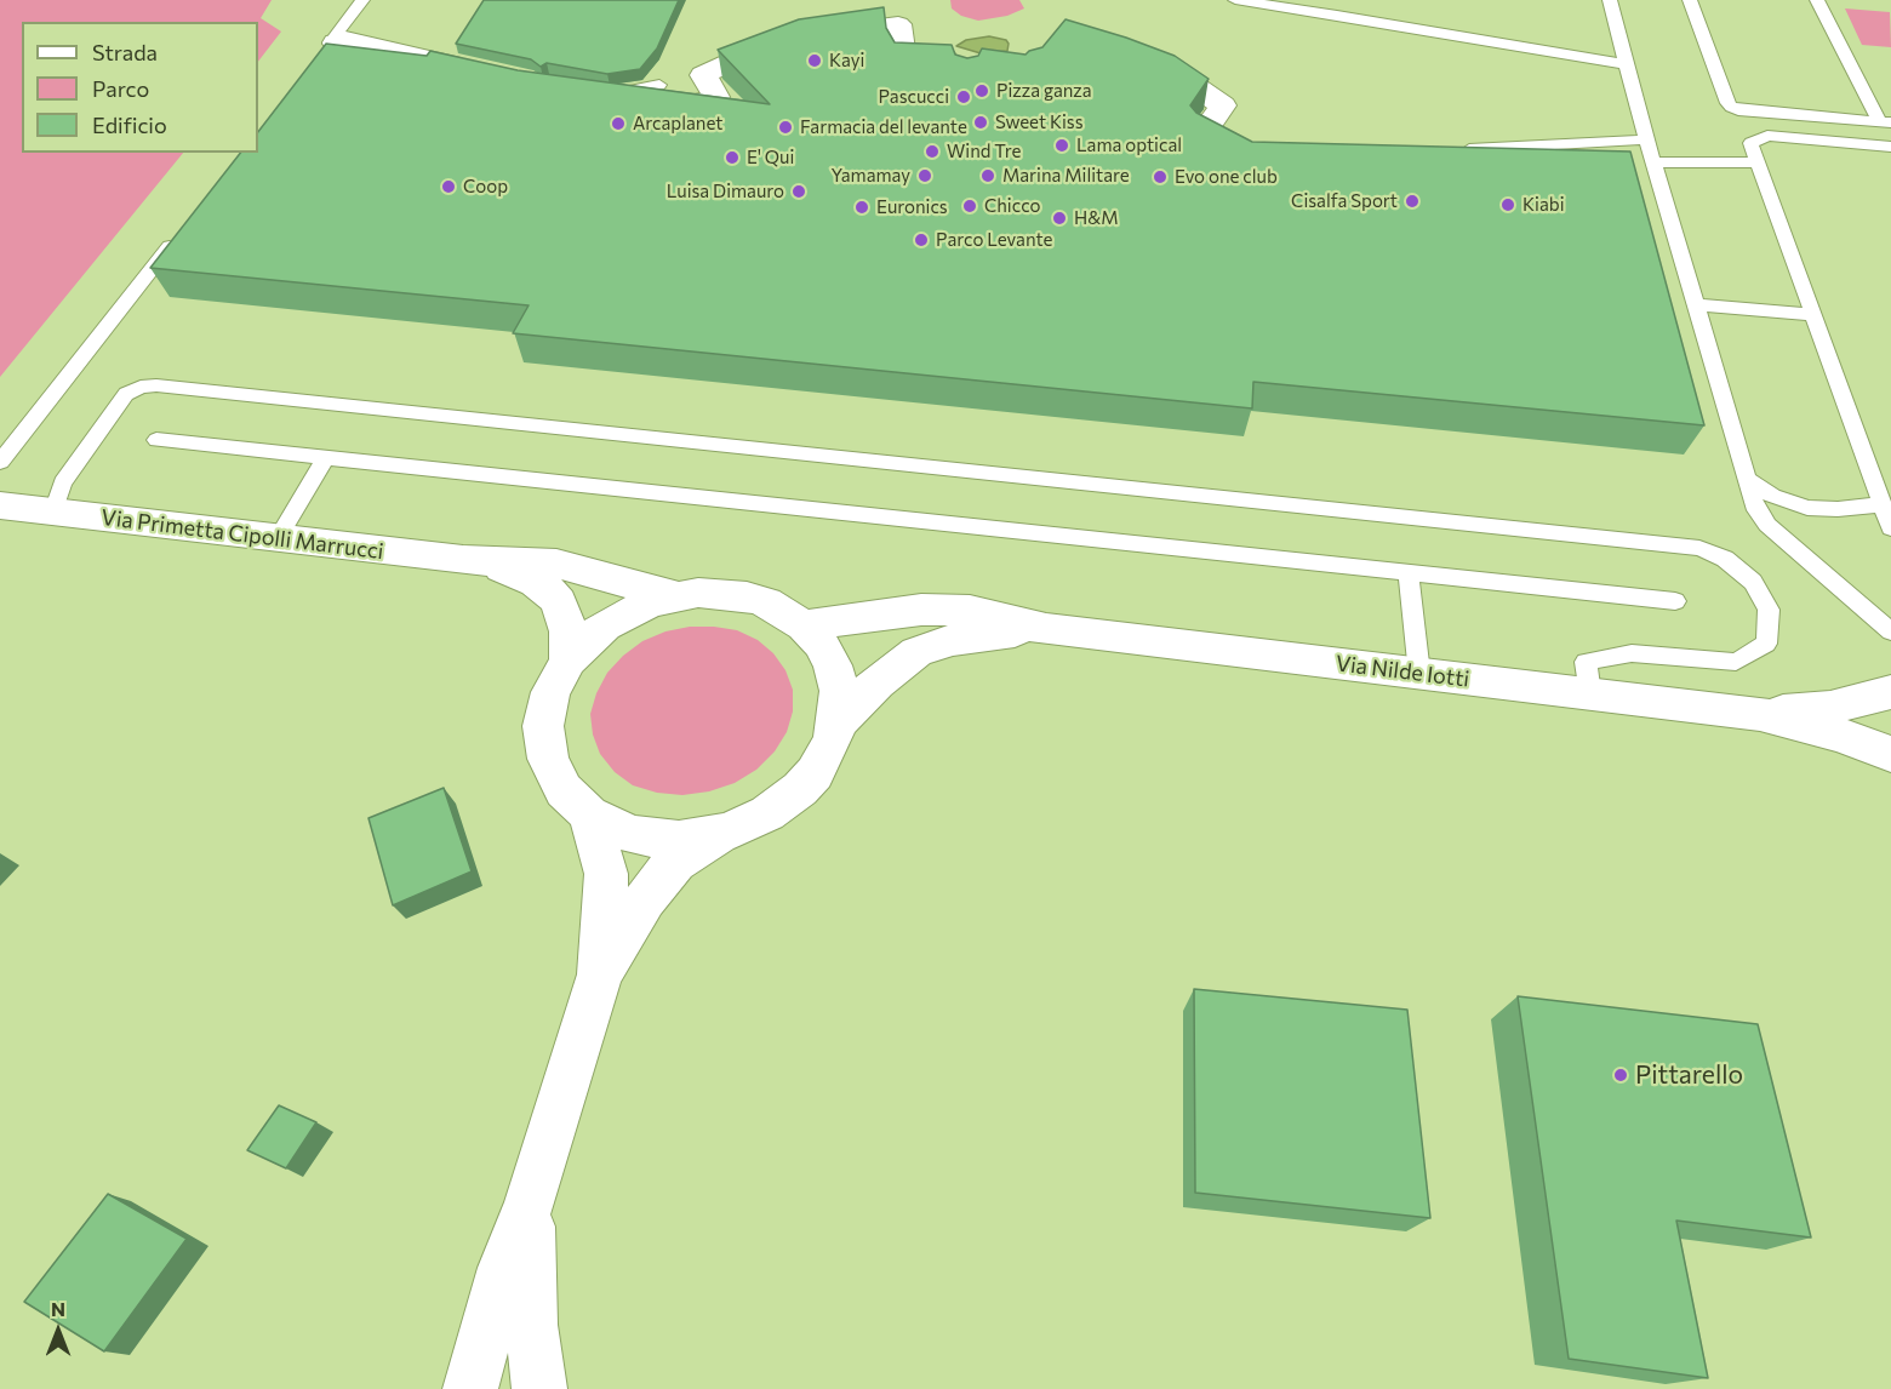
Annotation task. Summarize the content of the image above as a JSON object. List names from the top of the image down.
{
  "streets": {
    "street": ["Via Primetta Cipolli Marrucci", "Via Nilde Iotti"]
  },
  "places": [
    "Kayi",
    "Pizza ganza",
    "Pascucci",
    "Sweet Kiss",
    "Arcaplanet",
    "Farmacia del levante",
    "Lama optical",
    "Wind Tre",
    "E' Qui",
    "Yamamay",
    "Marina Militare",
    "Evo one club",
    "Coop",
    "Luisa Dimauro",
    "Cisalfa Sport",
    "Kiabi",
    "Chicco",
    "Euronics",
    "H&M",
    "Parco Levante",
    "Pittarello"
  ],
  "legend": ["Strada", "Parco", "Edificio"],
  "north": "top"
}
